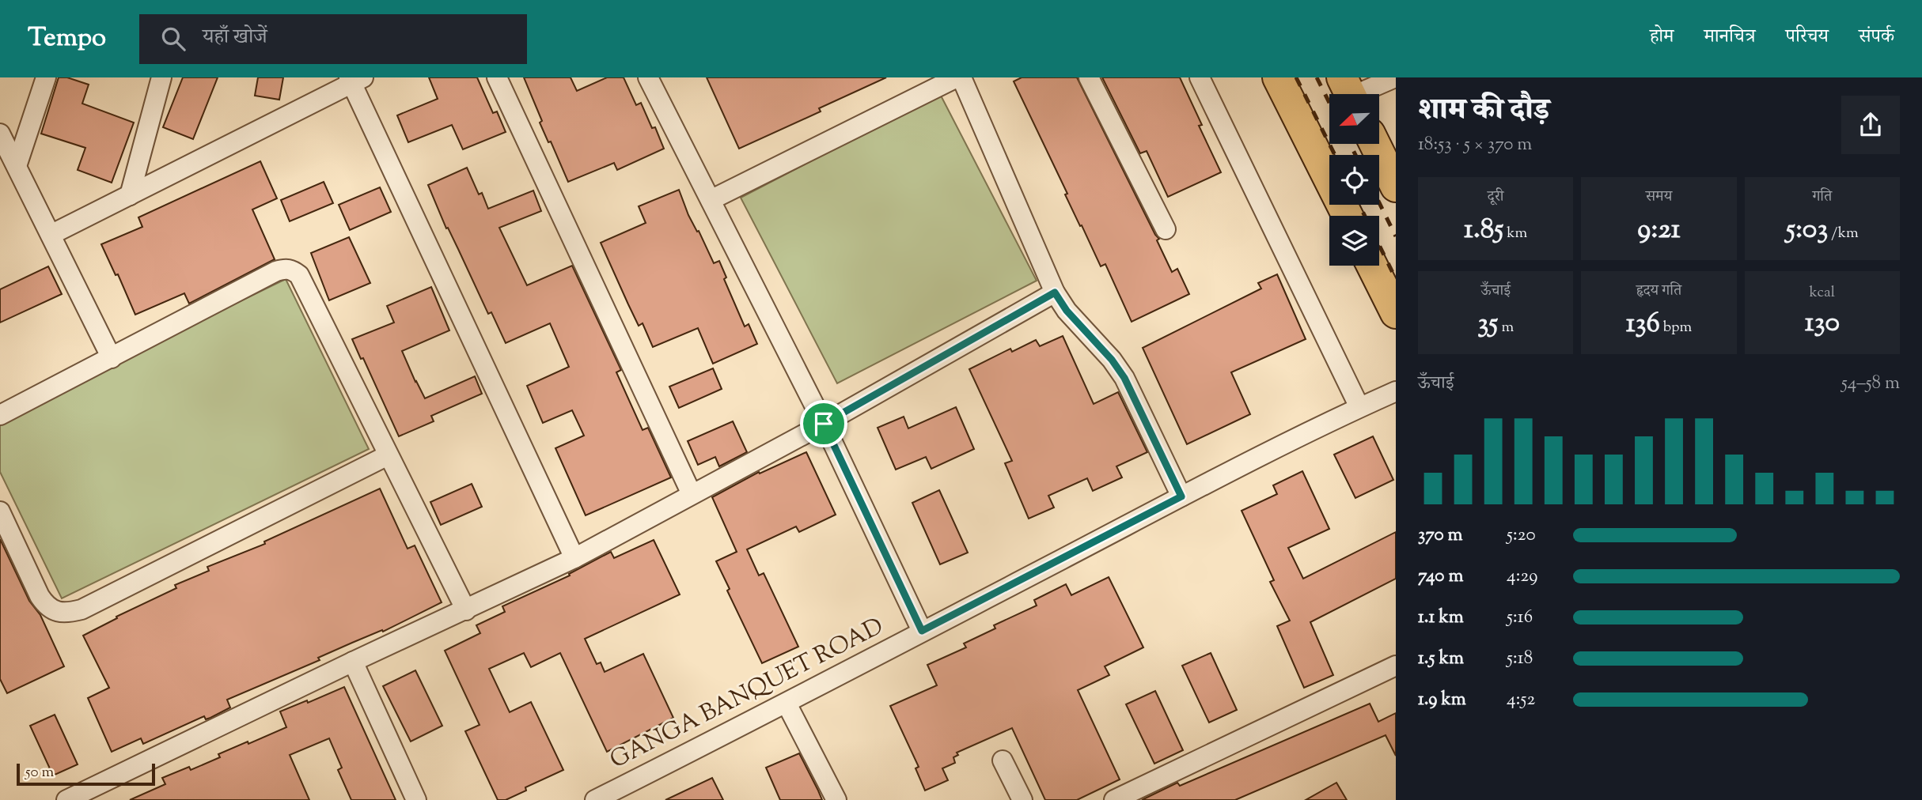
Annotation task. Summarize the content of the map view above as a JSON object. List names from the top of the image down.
{
  "streets": {
    "street": ["GANGA BANQUET ROAD"]
  },
  "scale_bar": "50 m",
  "north": "bottom left",
  "page": {
    "header": "Tempo",
    "search": "यहाँ खोजें",
    "nav": [
      "होम",
      "मानचित्र",
      "परिचय",
      "संपर्क"
    ],
    "heading": ["शाम की दौड़", "18:53 · 5 × 370 m"],
    "stats": [
      ["दूरी", "1.85 km"],
      ["समय", "9:21"],
      ["गति", "5:03 /km"],
      ["ऊँचाई", "35 m"],
      ["हृदय गति", "136 bpm"],
      ["kcal", "130"]
    ],
    "chart": ["ऊँचाई", "54–58 m"],
    "list": [
      {
        "name": "370 m",
        "note": "5:20"
      },
      {
        "name": "740 m",
        "note": "4:29"
      },
      {
        "name": "1.1 km",
        "note": "5:16"
      },
      {
        "name": "1.5 km",
        "note": "5:18"
      },
      {
        "name": "1.9 km",
        "note": "4:52"
      }
    ],
    "scale": "50 m"
  }
}
